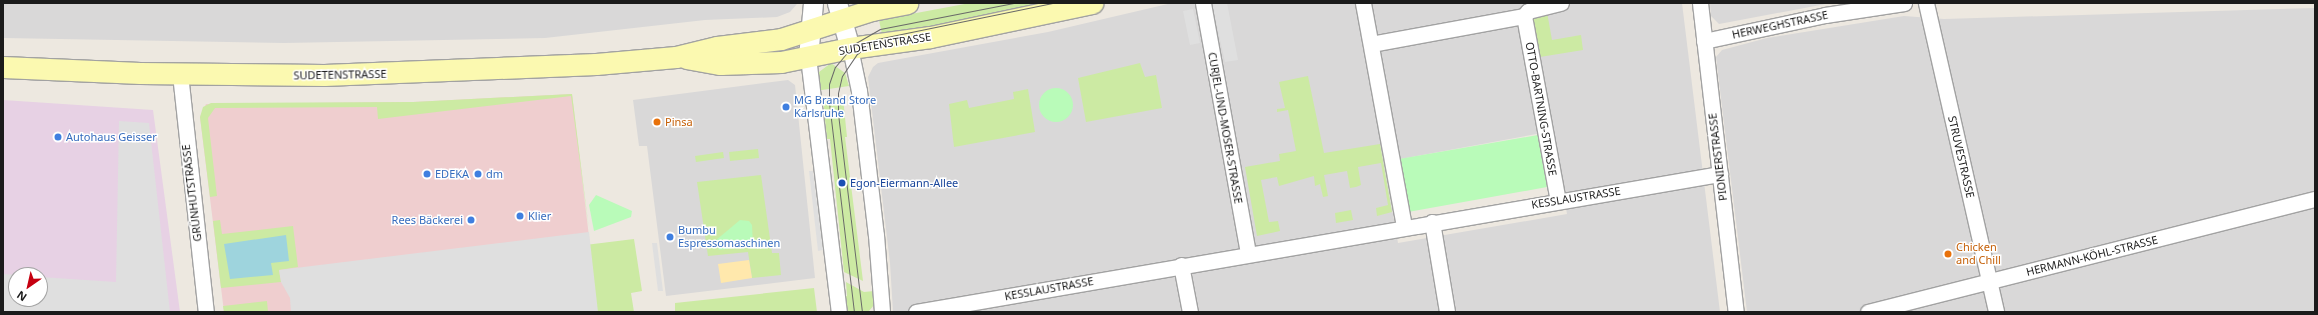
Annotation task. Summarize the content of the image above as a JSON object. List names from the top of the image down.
{
  "streets": {
    "main road": ["SUDETENSTRASSE"],
    "street": [
      "HERWEGHSTRASSE",
      "OTTO-BARTNING-STRASSE",
      "CURJEL-UND-MOSER-STRASSE",
      "PIONIERSTRASSE",
      "STRUVESTRASSE",
      "GRÜNHUTSTRASSE",
      "KESSLAUSTRASSE",
      "HERMANN-KÖHL-STRASSE"
    ]
  },
  "crossings": [
    ["HERWEGHSTRASSE", "PIONIERSTRASSE"],
    ["SUDETENSTRASSE", "GRÜNHUTSTRASSE"],
    ["OTTO-BARTNING-STRASSE", "KESSLAUSTRASSE"],
    ["CURJEL-UND-MOSER-STRASSE", "KESSLAUSTRASSE"],
    ["PIONIERSTRASSE", "KESSLAUSTRASSE"],
    ["STRUVESTRASSE", "HERMANN-KÖHL-STRASSE"]
  ],
  "places": [
    "MG Brand Store Karlsruhe",
    "Pinsa",
    "Autohaus Geisser",
    "EDEKA",
    "dm",
    "Egon-Eiermann-Allee",
    "Klier",
    "Rees Bäckerei",
    "Bumbu Espressomaschinen",
    "Chicken and Chill"
  ],
  "north": "bottom left"
}
